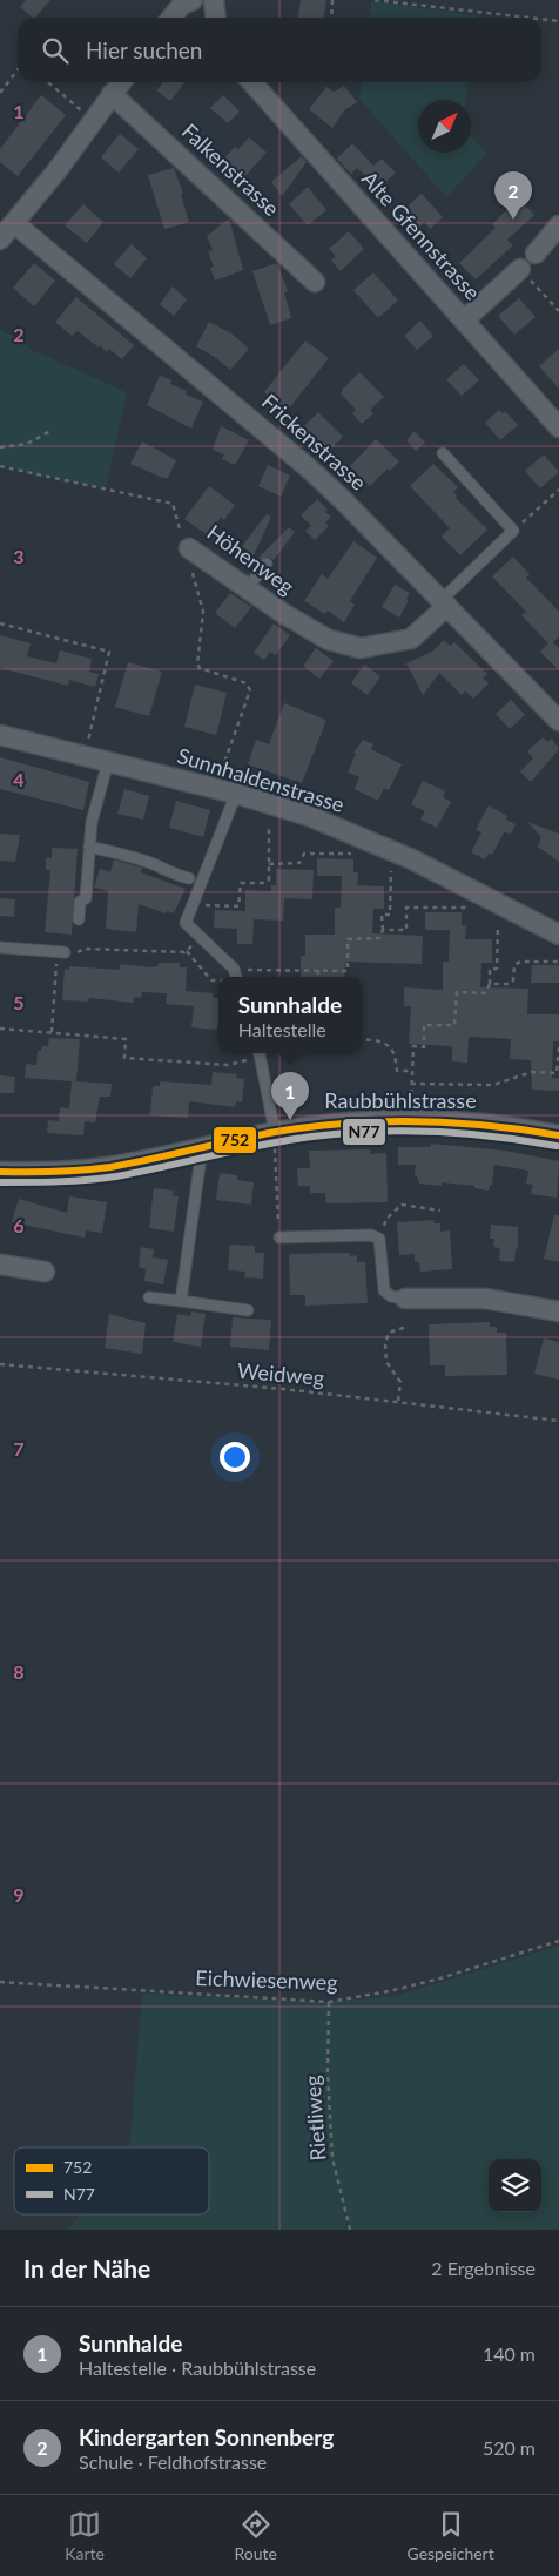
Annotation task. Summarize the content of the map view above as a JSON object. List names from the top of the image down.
{
  "streets": {
    "street": [
      "Falkenstrasse",
      "Alte Gfennstrasse",
      "Frickenstrasse",
      "Höhenweg",
      "Sunnhaldenstrasse",
      "Raubbühlstrasse"
    ],
    "path": ["Weidweg", "Eichwiesenweg", "Rietliweg"]
  },
  "crossings": [
    ["Frickenstrasse", "Höhenweg"],
    ["Eichwiesenweg", "Rietliweg"]
  ],
  "lines": ["transit line 752", "transit line N77"],
  "legend": ["752", "N77"],
  "north": "top right",
  "page": {
    "search": "Hier suchen",
    "pins": ["2", "1"],
    "popup": ["Sunnhalde", "Haltestelle"],
    "heading": ["In der Nähe", "2 Ergebnisse"],
    "list": [
      {
        "mark": "1",
        "name": "Sunnhalde",
        "note": "Haltestelle · Raubbühlstrasse",
        "value": "140 m"
      },
      {
        "mark": "2",
        "name": "Kindergarten Sonnenberg",
        "note": "Schule · Feldhofstrasse",
        "value": "520 m"
      }
    ],
    "nav": ["Karte", "Route", "Gespeichert"]
  },
  "grid": {
    "rows": [
      "1",
      "2",
      "3",
      "4",
      "5",
      "6",
      "7",
      "8",
      "9"
    ]
  }
}
